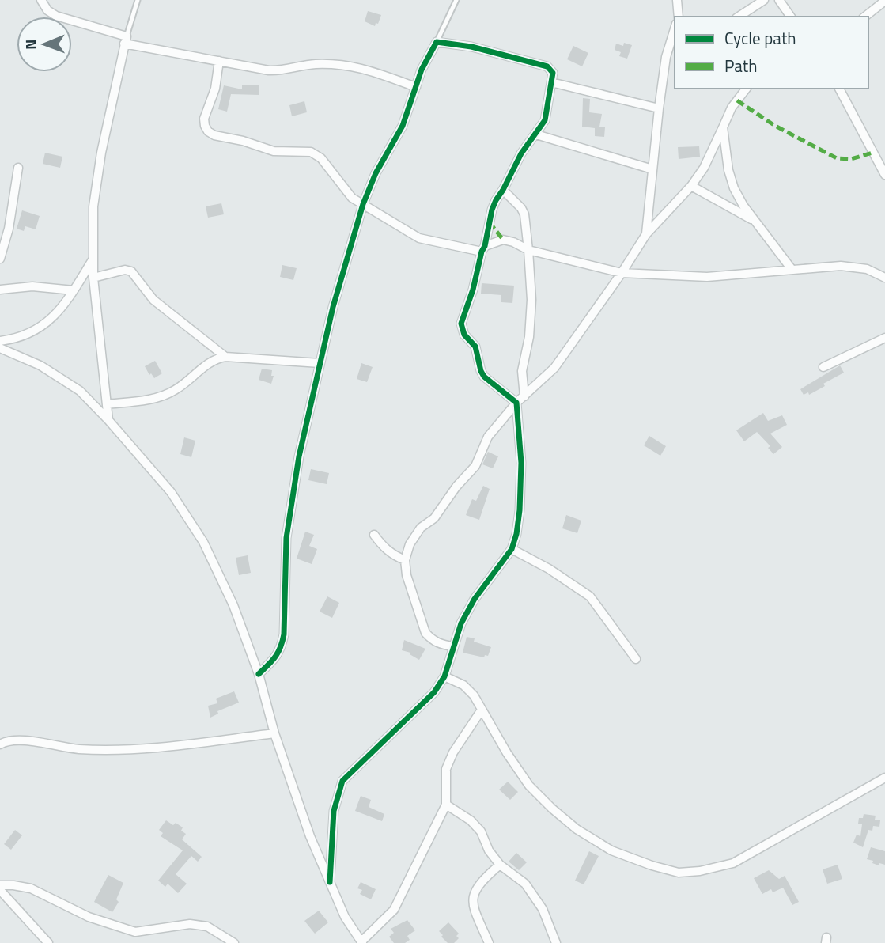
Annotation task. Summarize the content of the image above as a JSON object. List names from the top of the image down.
{
  "legend": ["Cycle path", "Path"],
  "north": "left"
}
